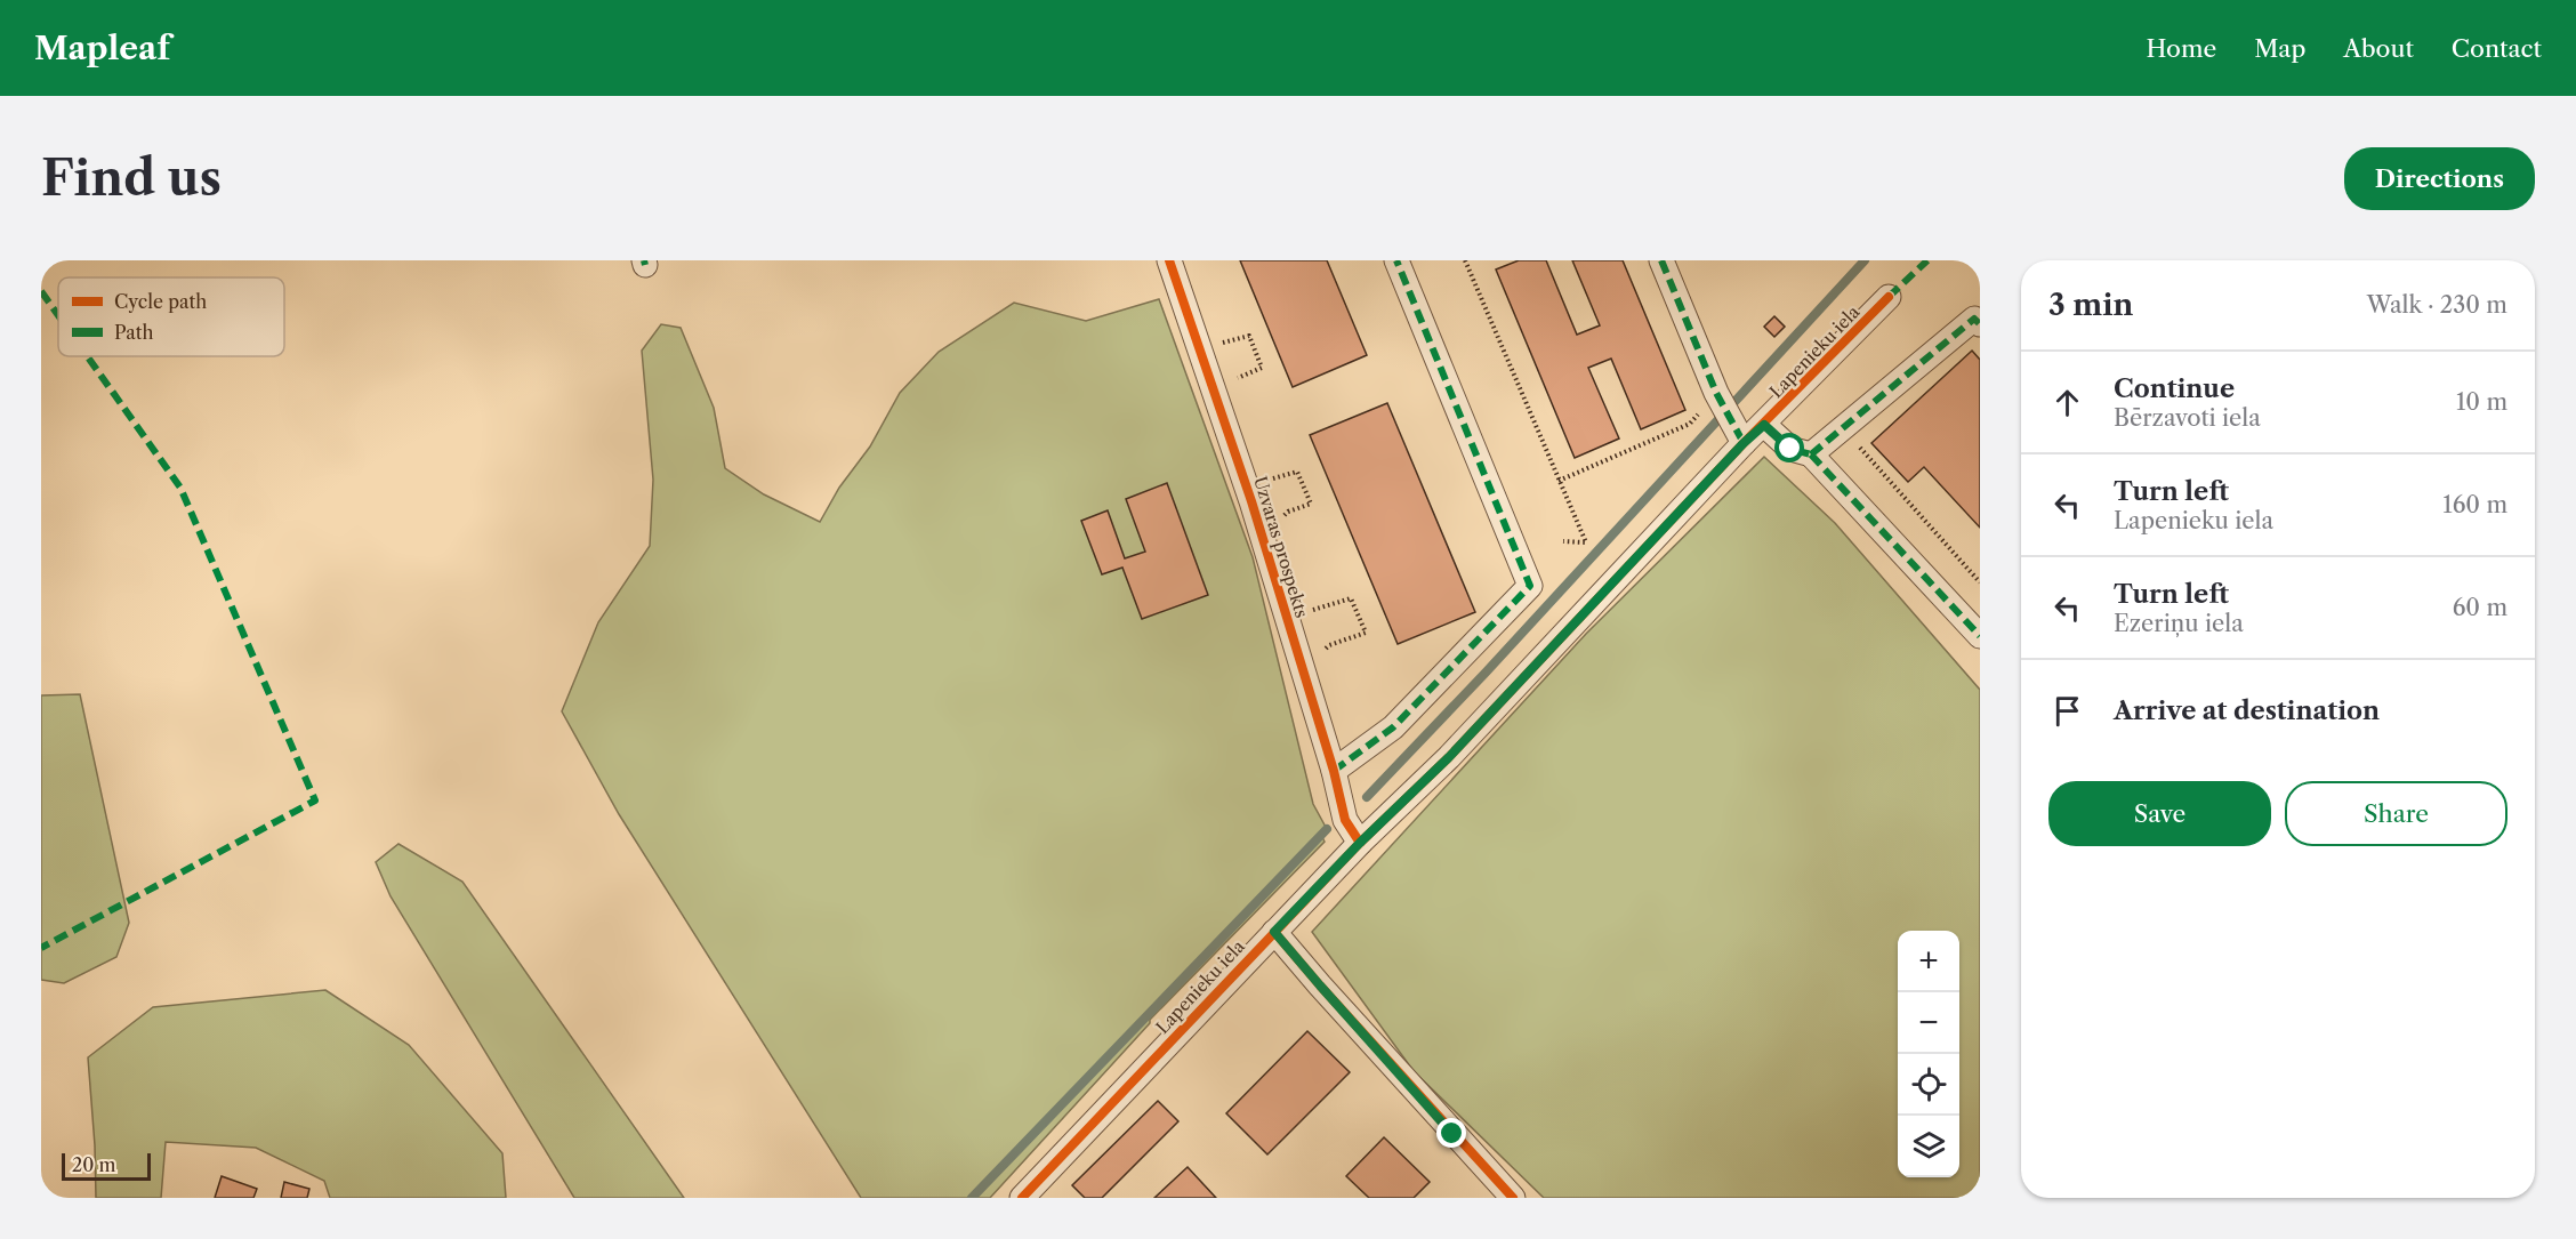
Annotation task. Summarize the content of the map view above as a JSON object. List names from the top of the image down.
{
  "streets": {
    "street": ["Lapenieku iela", "Uzvaras prospekts"]
  },
  "crossings": [
    ["Lapenieku iela", "Uzvaras prospekts"]
  ],
  "legend": ["Cycle path", "Path"],
  "scale_bar": "20 m",
  "page": {
    "header": "Mapleaf",
    "nav": [
      "Home",
      "Map",
      "About",
      "Contact"
    ],
    "buttons": [
      "Directions",
      ["Save", "Share"]
    ],
    "title": "Find us",
    "heading": ["3 min", "Walk · 230 m"],
    "list": [
      ["Continue", "Bērzavoti iela", "10 m"],
      ["Turn left", "Lapenieku iela", "160 m"],
      ["Turn left", "Ezeriņu iela", "60 m"],
      "Arrive at destination"
    ],
    "map_buttons": ["+", "−"],
    "scale": "20 m"
  }
}
